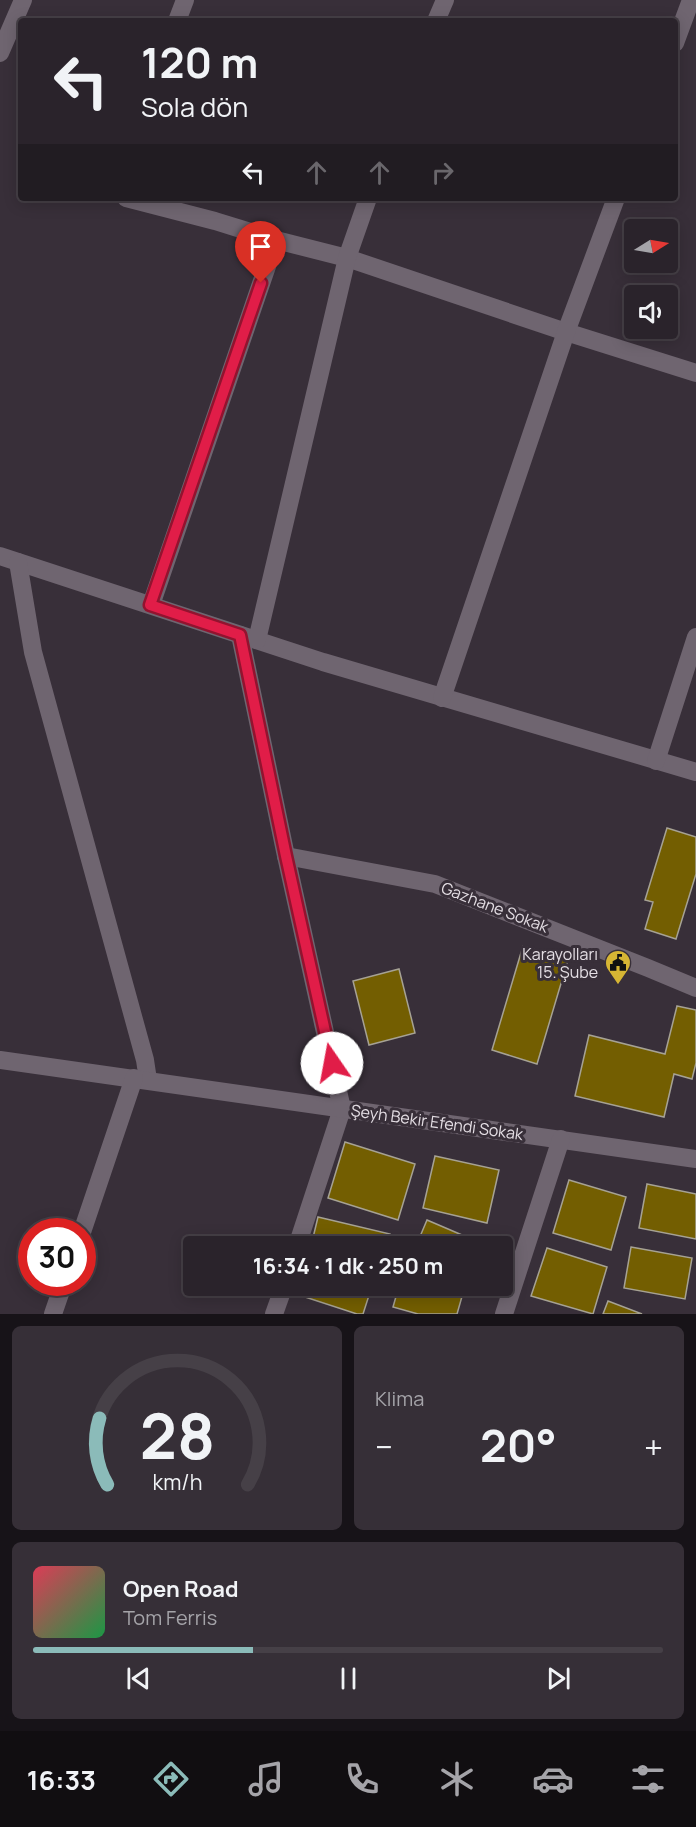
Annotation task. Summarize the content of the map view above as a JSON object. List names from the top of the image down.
{
  "streets": {
    "street": ["Gazhane Sokak", "Şeyh Bekir Efendi Sokak"]
  },
  "places": {
    "public building": ["Karayolları 15. Şube"]
  },
  "north": "right",
  "page": {
    "turn": ["120 m", "Sola dön"],
    "limit": "30",
    "trip": "16:34 · 1 dk · 250 m",
    "tile": "Klima",
    "heat": ["−", "20°", "+"],
    "song": ["Open Road", "Tom Ferris"],
    "tabs": "16:33",
    "gauge": ["28", "km/h"]
  }
}
